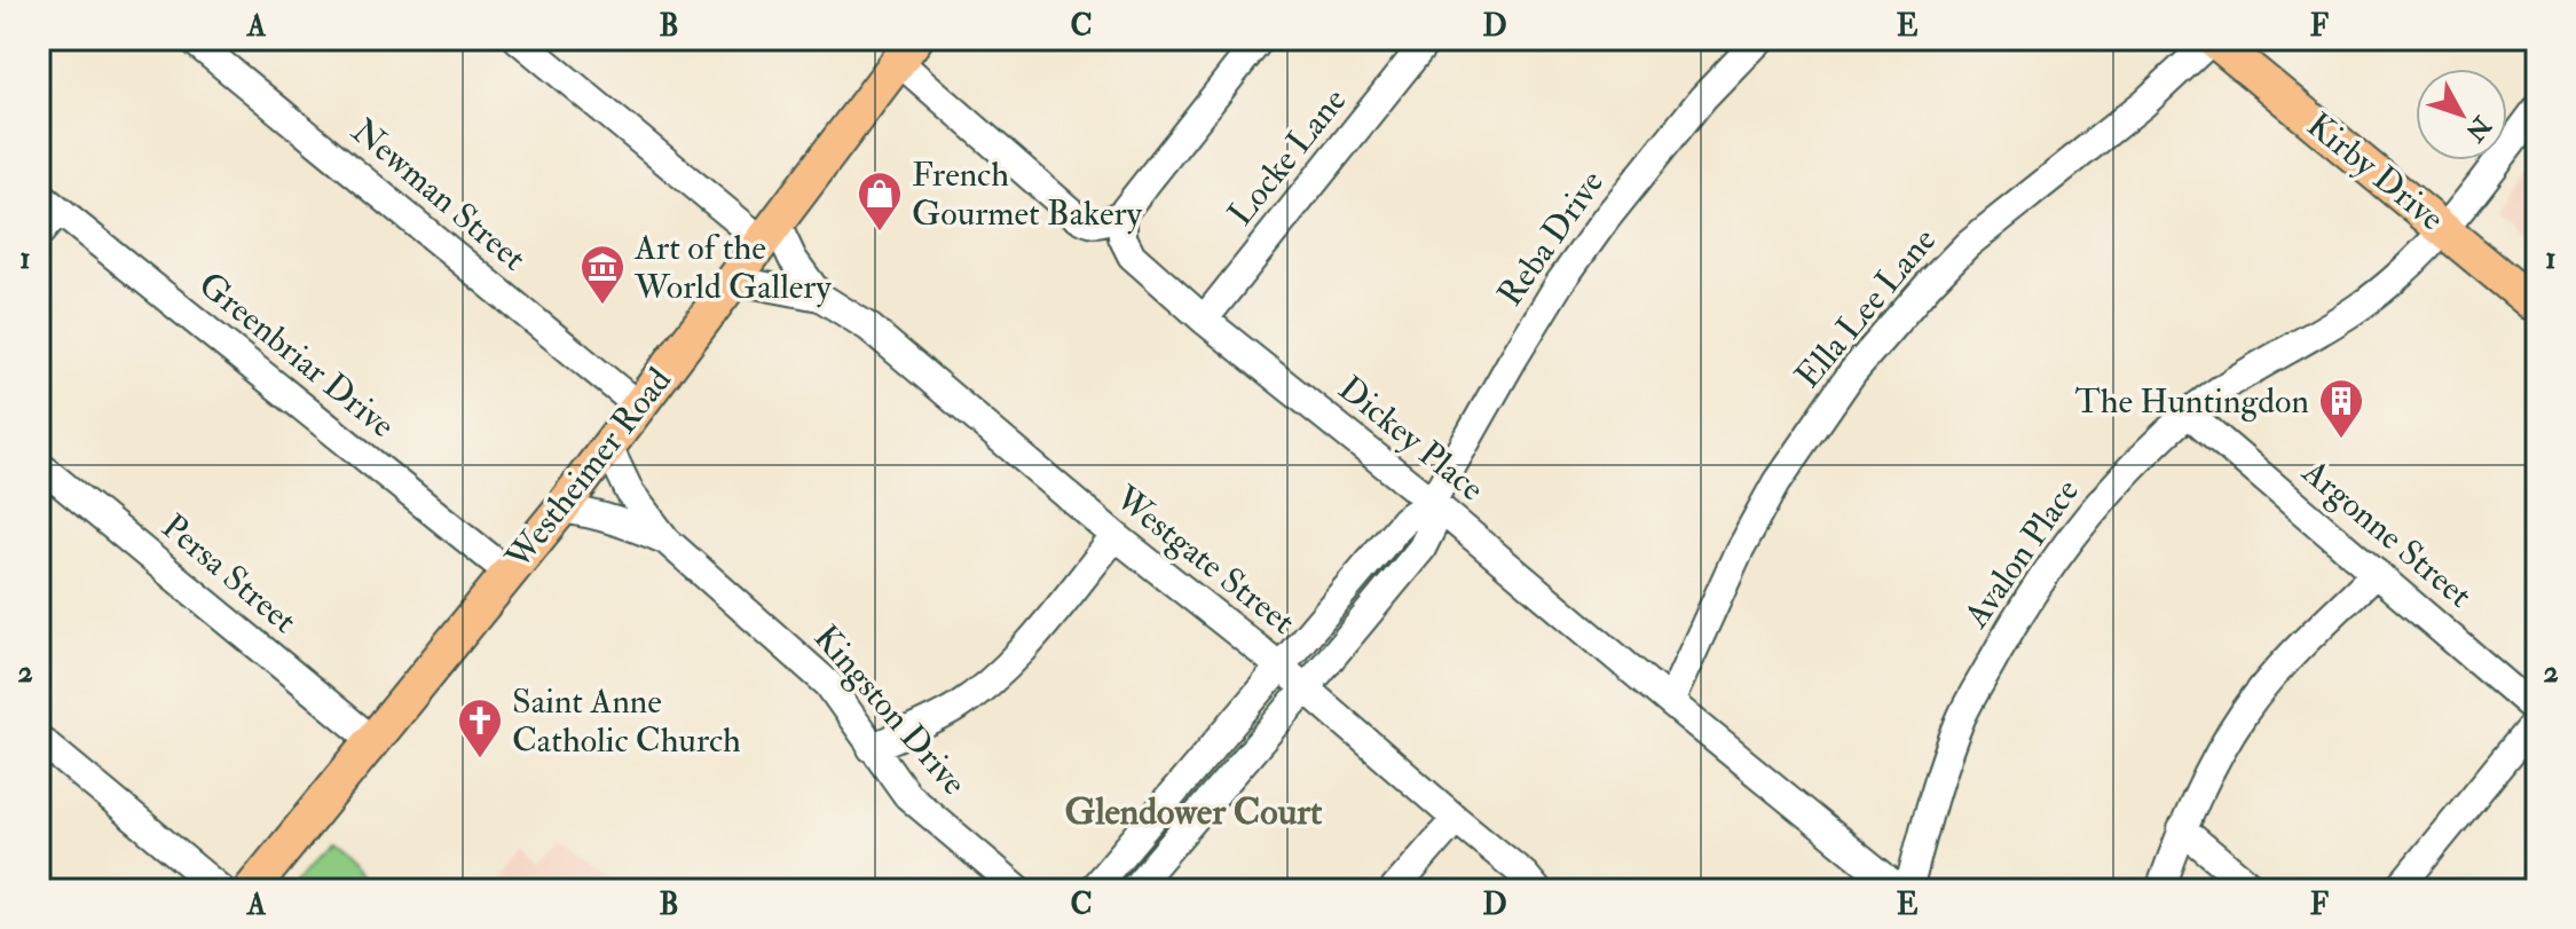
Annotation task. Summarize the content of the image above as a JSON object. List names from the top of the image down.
{
  "streets": {
    "main road": ["Kirby Drive", "Westheimer Road"],
    "street": [
      "Locke Lane",
      "Newman Street",
      "Reba Drive",
      "Ella Lee Lane",
      "Greenbriar Drive",
      "Dickey Place",
      "Argonne Street",
      "Avalon Place",
      "Westgate Street",
      "Persa Street",
      "Kingston Drive"
    ]
  },
  "crossings": [
    ["Locke Lane", "Dickey Place"],
    ["Kirby Drive", "Ella Lee Lane"],
    ["Kirby Drive", "Avalon Place"],
    ["Newman Street", "Westheimer Road"],
    ["Reba Drive", "Dickey Place"],
    ["Reba Drive", "Westgate Street"],
    ["Ella Lee Lane", "Dickey Place"],
    ["Greenbriar Drive", "Westheimer Road"],
    ["Westheimer Road", "Westgate Street"],
    ["Westheimer Road", "Persa Street"],
    ["Westheimer Road", "Kingston Drive"],
    ["Argonne Street", "Avalon Place"]
  ],
  "districts": ["Glendower Court"],
  "places": {
    "shop": ["French Gourmet Bakery"],
    "museum": ["Art of the World Gallery"],
    "building": ["The Huntingdon"],
    "church": ["Saint Anne Catholic Church"]
  },
  "north": "bottom right",
  "grid": {
    "columns": [
      "A",
      "B",
      "C",
      "D",
      "E",
      "F"
    ],
    "rows": ["1", "2"]
  }
}
